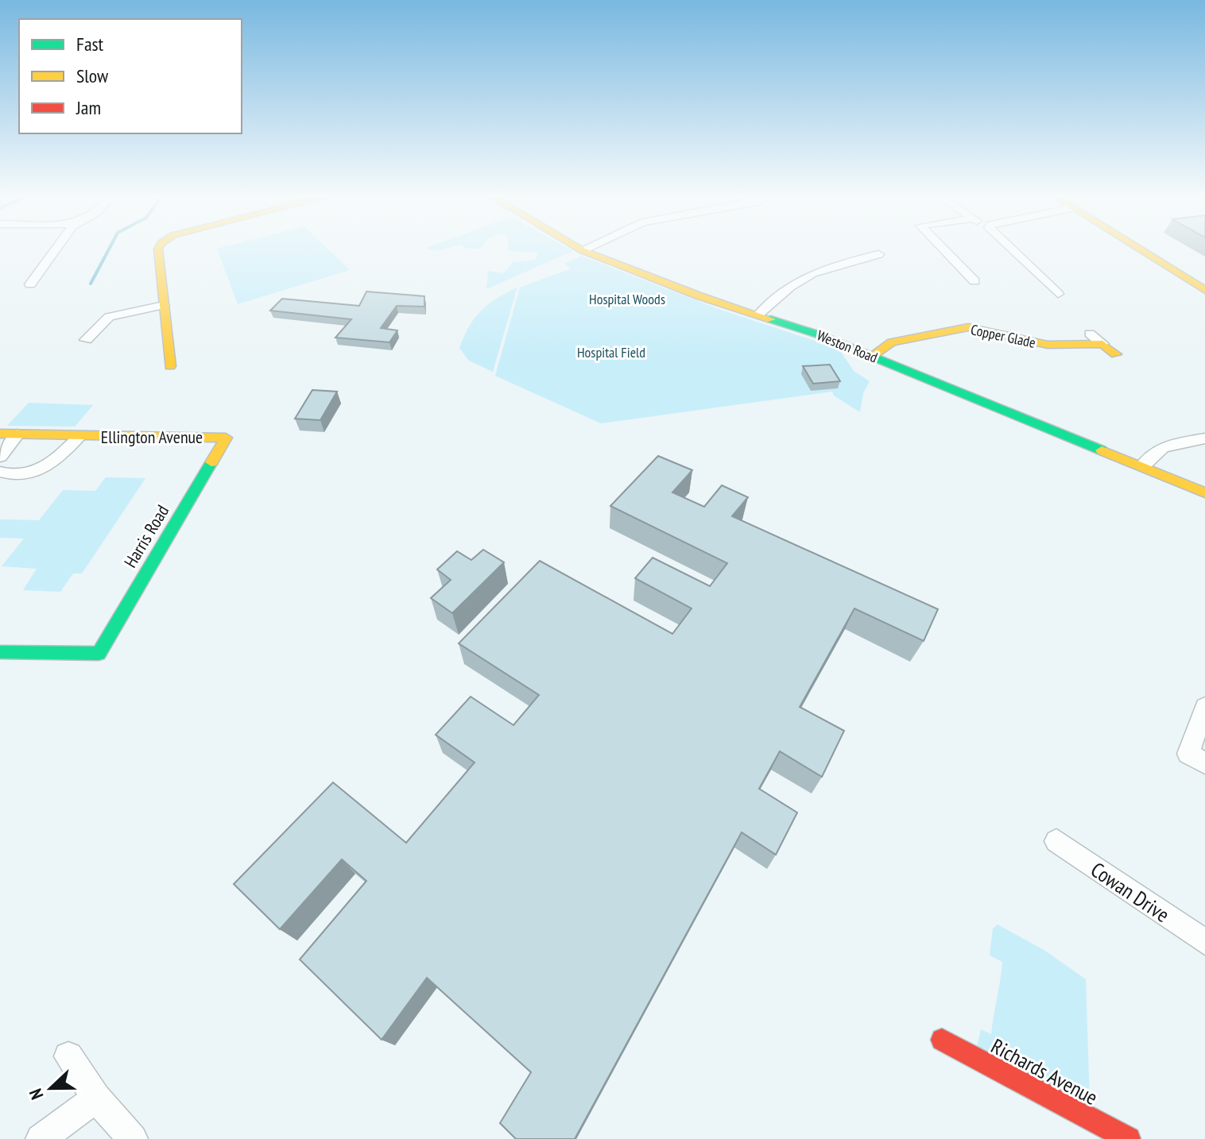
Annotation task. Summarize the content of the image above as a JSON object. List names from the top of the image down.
{
  "streets": {
    "main road": [
      "Copper Glade",
      "Weston Road",
      "Ellington Avenue",
      "Harris Road",
      "Richards Avenue"
    ],
    "street": ["Cowan Drive"]
  },
  "crossings": [
    ["Copper Glade", "Weston Road"],
    ["Ellington Avenue", "Harris Road"]
  ],
  "parks": ["Hospital Woods", "Hospital Field"],
  "legend": ["Fast", "Slow", "Jam"],
  "north": "left"
}
